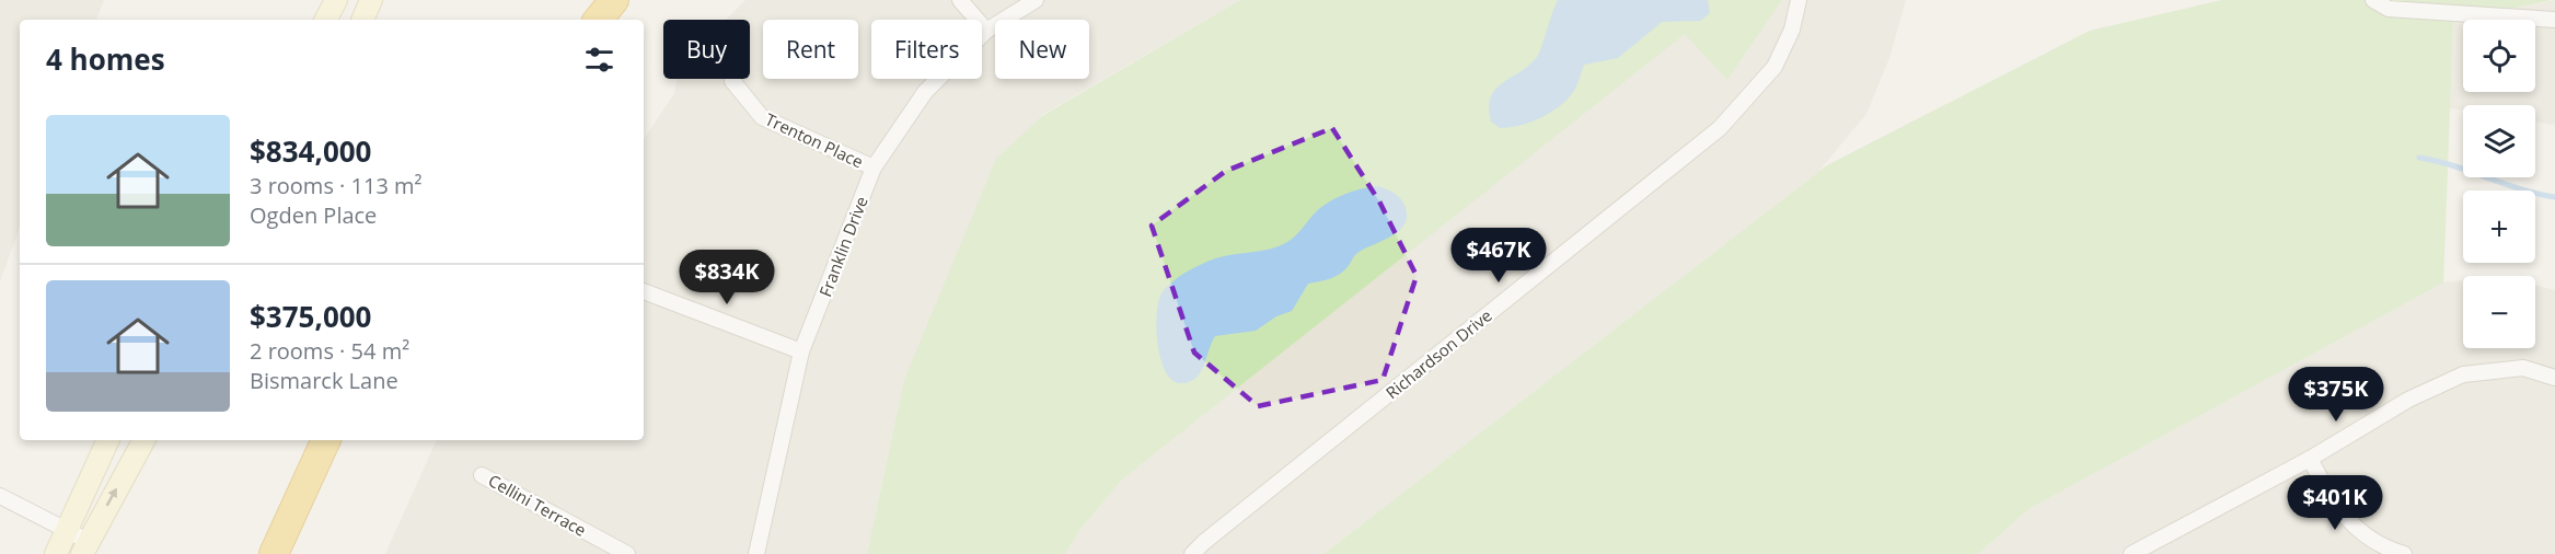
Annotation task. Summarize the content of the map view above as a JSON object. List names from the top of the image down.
{
  "streets": {
    "street": [
      "Trenton Place",
      "Franklin Drive",
      "Richardson Drive",
      "Cellini Terrace"
    ]
  },
  "crossings": [
    ["Trenton Place", "Franklin Drive"]
  ],
  "page": {
    "map_buttons": ["+", "−"],
    "chip": [
      "Buy",
      "Rent",
      "Filters",
      "New"
    ],
    "heading": "4 homes",
    "list": [
      {
        "name": "$834,000",
        "note": "3 rooms · 113 m² · Ogden Place"
      },
      {
        "name": "$375,000",
        "note": "2 rooms · 54 m² · Bismarck Lane"
      }
    ],
    "price": [
      "$467K",
      "$834K",
      "$375K",
      "$401K"
    ]
  }
}
